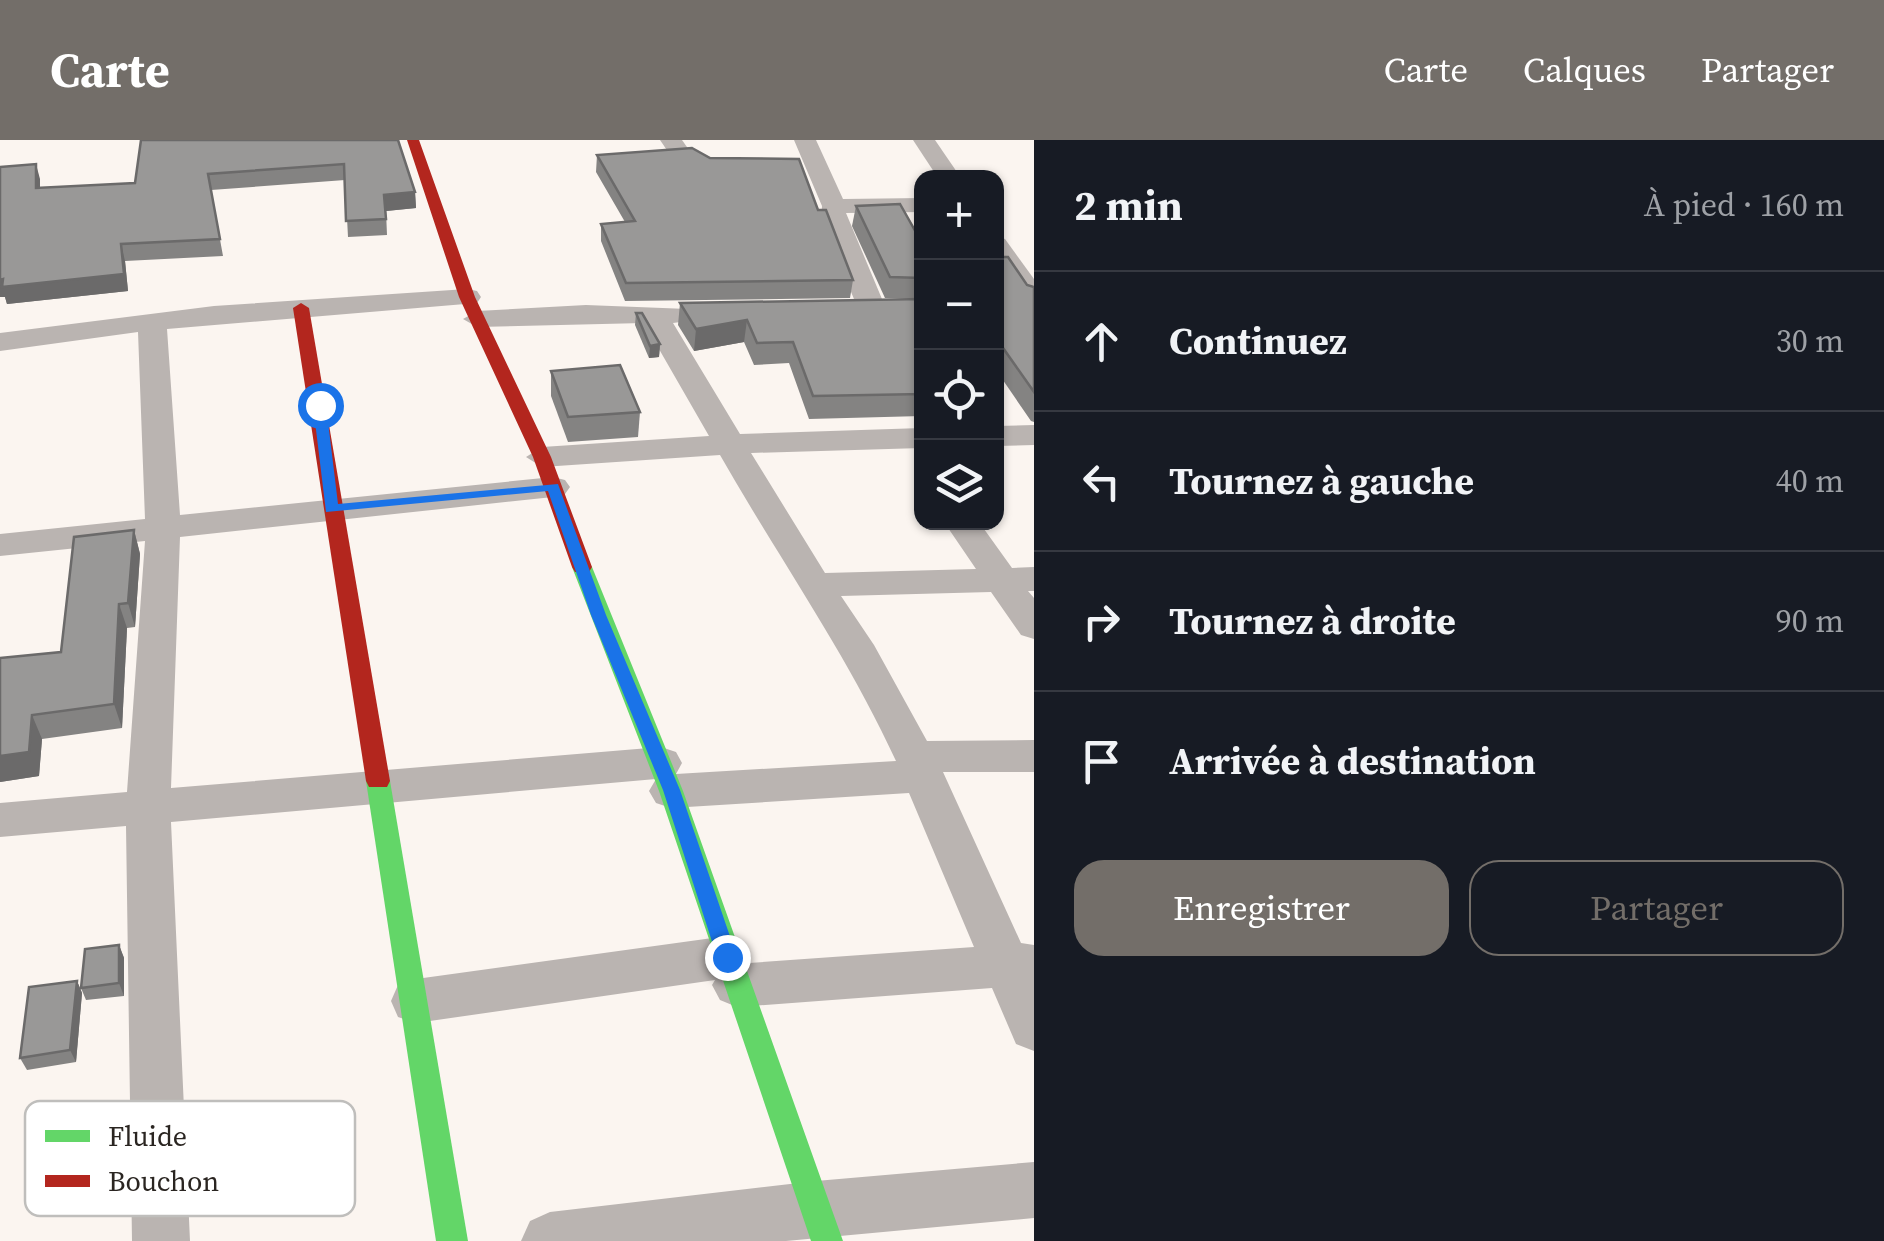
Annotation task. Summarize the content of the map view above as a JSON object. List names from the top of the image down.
{
  "legend": ["Fluide", "Bouchon"],
  "page": {
    "header": "Carte",
    "nav": ["Carte", "Calques", "Partager"],
    "heading": ["2 min", "À pied · 160 m"],
    "map_buttons": ["+", "−"],
    "list": [
      ["Continuez", "30 m"],
      ["Tournez à gauche", "40 m"],
      ["Tournez à droite", "90 m"],
      "Arrivée à destination"
    ],
    "buttons": ["Enregistrer", "Partager"]
  }
}
